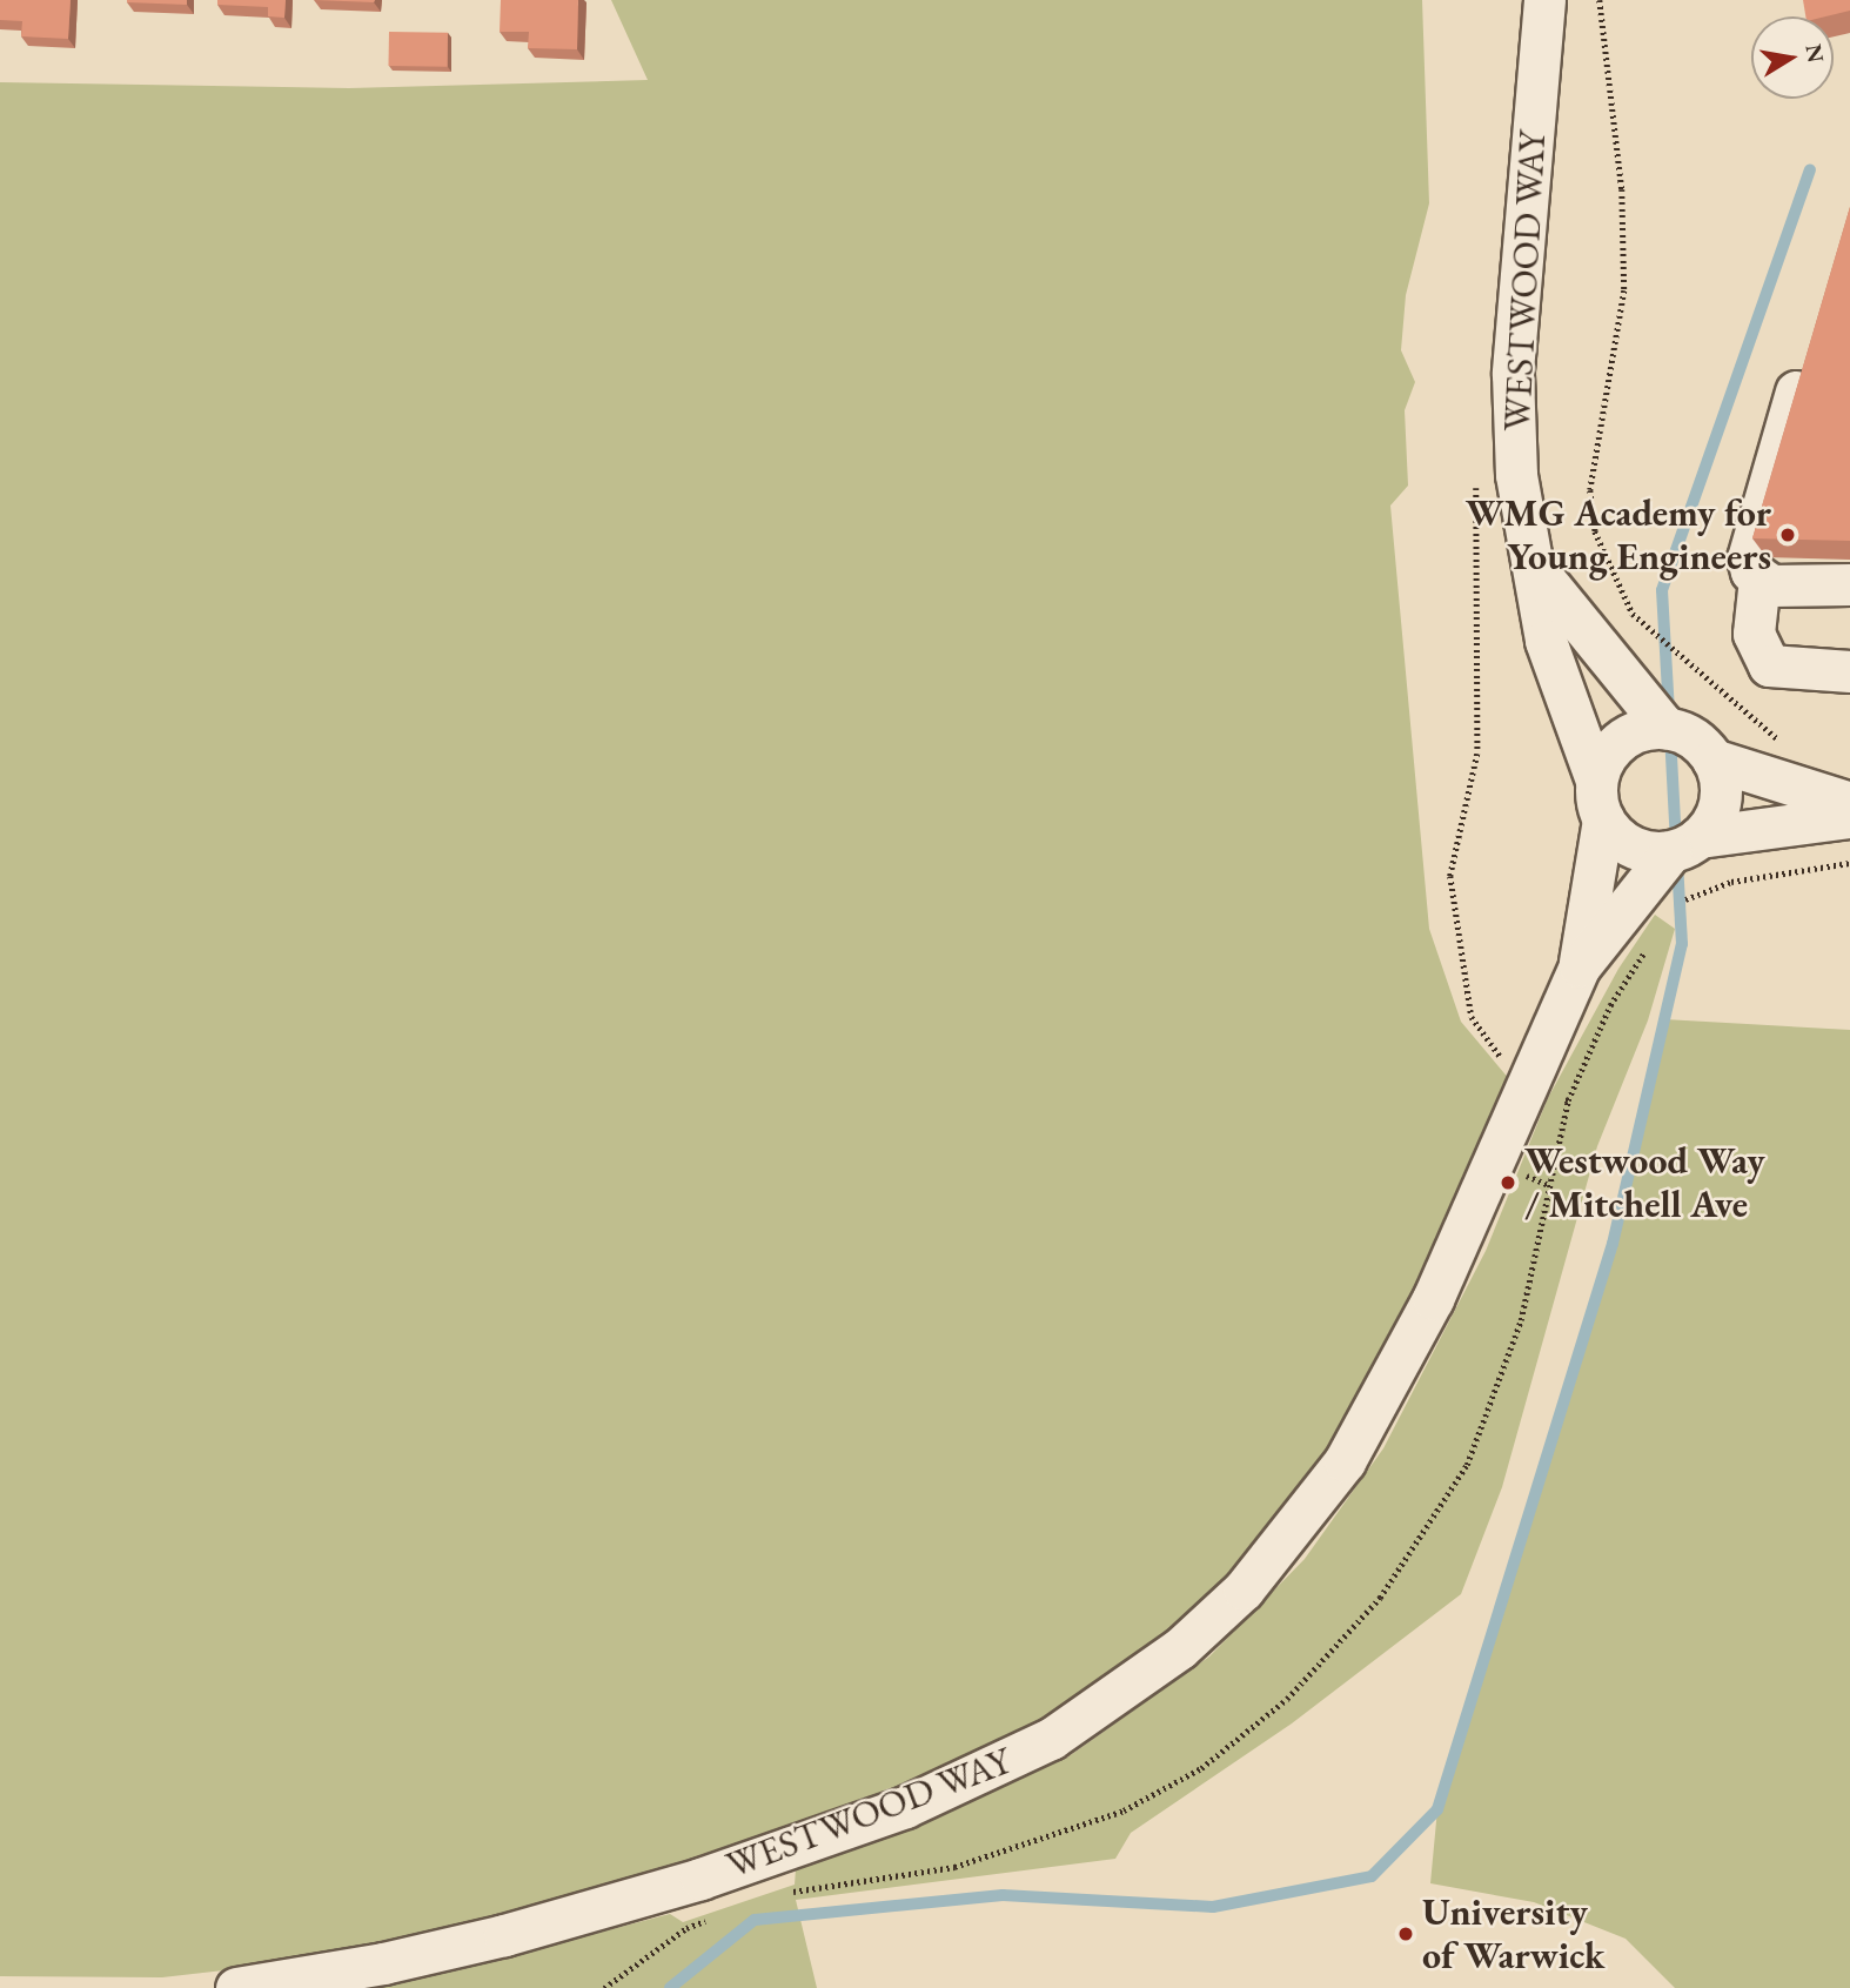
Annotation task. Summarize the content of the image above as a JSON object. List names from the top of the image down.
{
  "streets": {
    "street": ["WESTWOOD WAY"]
  },
  "places": ["WMG Academy for Young Engineers", "Westwood Way / Mitchell Ave", "University of Warwick"],
  "north": "right"
}
